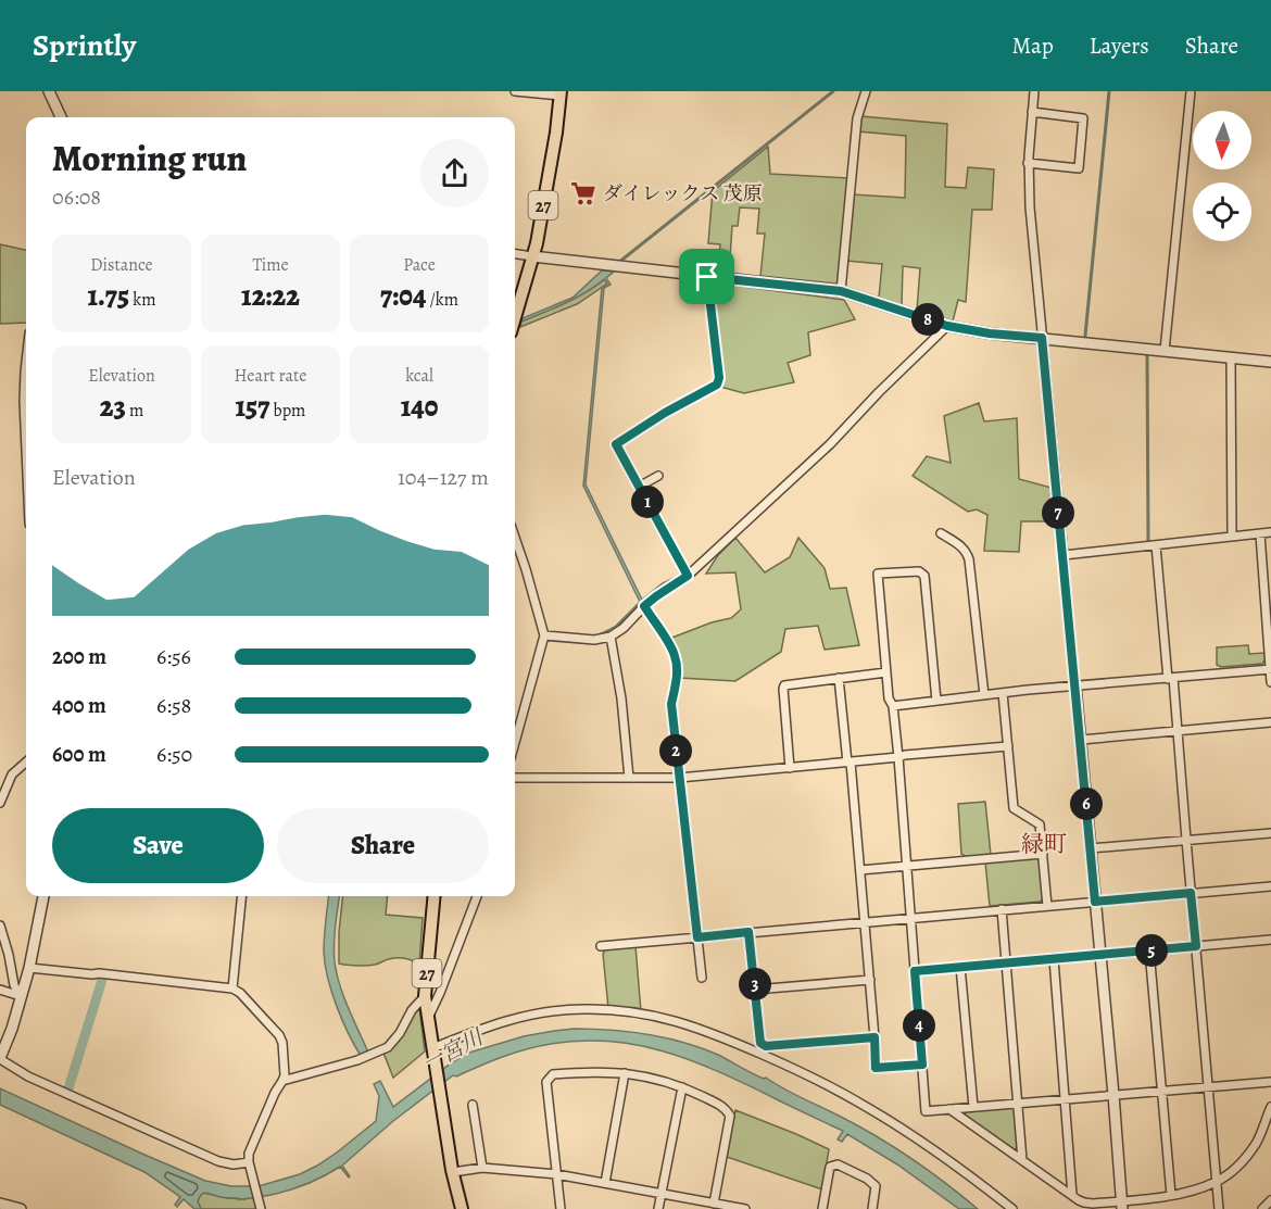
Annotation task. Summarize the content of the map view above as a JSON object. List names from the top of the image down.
{
  "streets": {
    "main road": ["27"]
  },
  "districts": ["緑町"],
  "water": ["一宮川"],
  "places": {
    "supermarket": ["ダイレックス 茂原"]
  },
  "north": "bottom",
  "page": {
    "header": "Sprintly",
    "nav": ["Map", "Layers", "Share"],
    "heading": ["Morning run", "06:08"],
    "stats": [
      ["Distance", "1.75 km"],
      ["Time", "12:22"],
      ["Pace", "7:04 /km"],
      ["Elevation", "23 m"],
      ["Heart rate", "157 bpm"],
      ["kcal", "140"]
    ],
    "pins": [
      "8",
      "1",
      "7",
      "2",
      "6",
      "5",
      "3",
      "4"
    ],
    "chart": ["Elevation", "104–127 m"],
    "list": [
      {
        "name": "200 m",
        "note": "6:56"
      },
      {
        "name": "400 m",
        "note": "6:58"
      },
      {
        "name": "600 m",
        "note": "6:50"
      }
    ],
    "buttons": ["Save", "Share"]
  }
}
